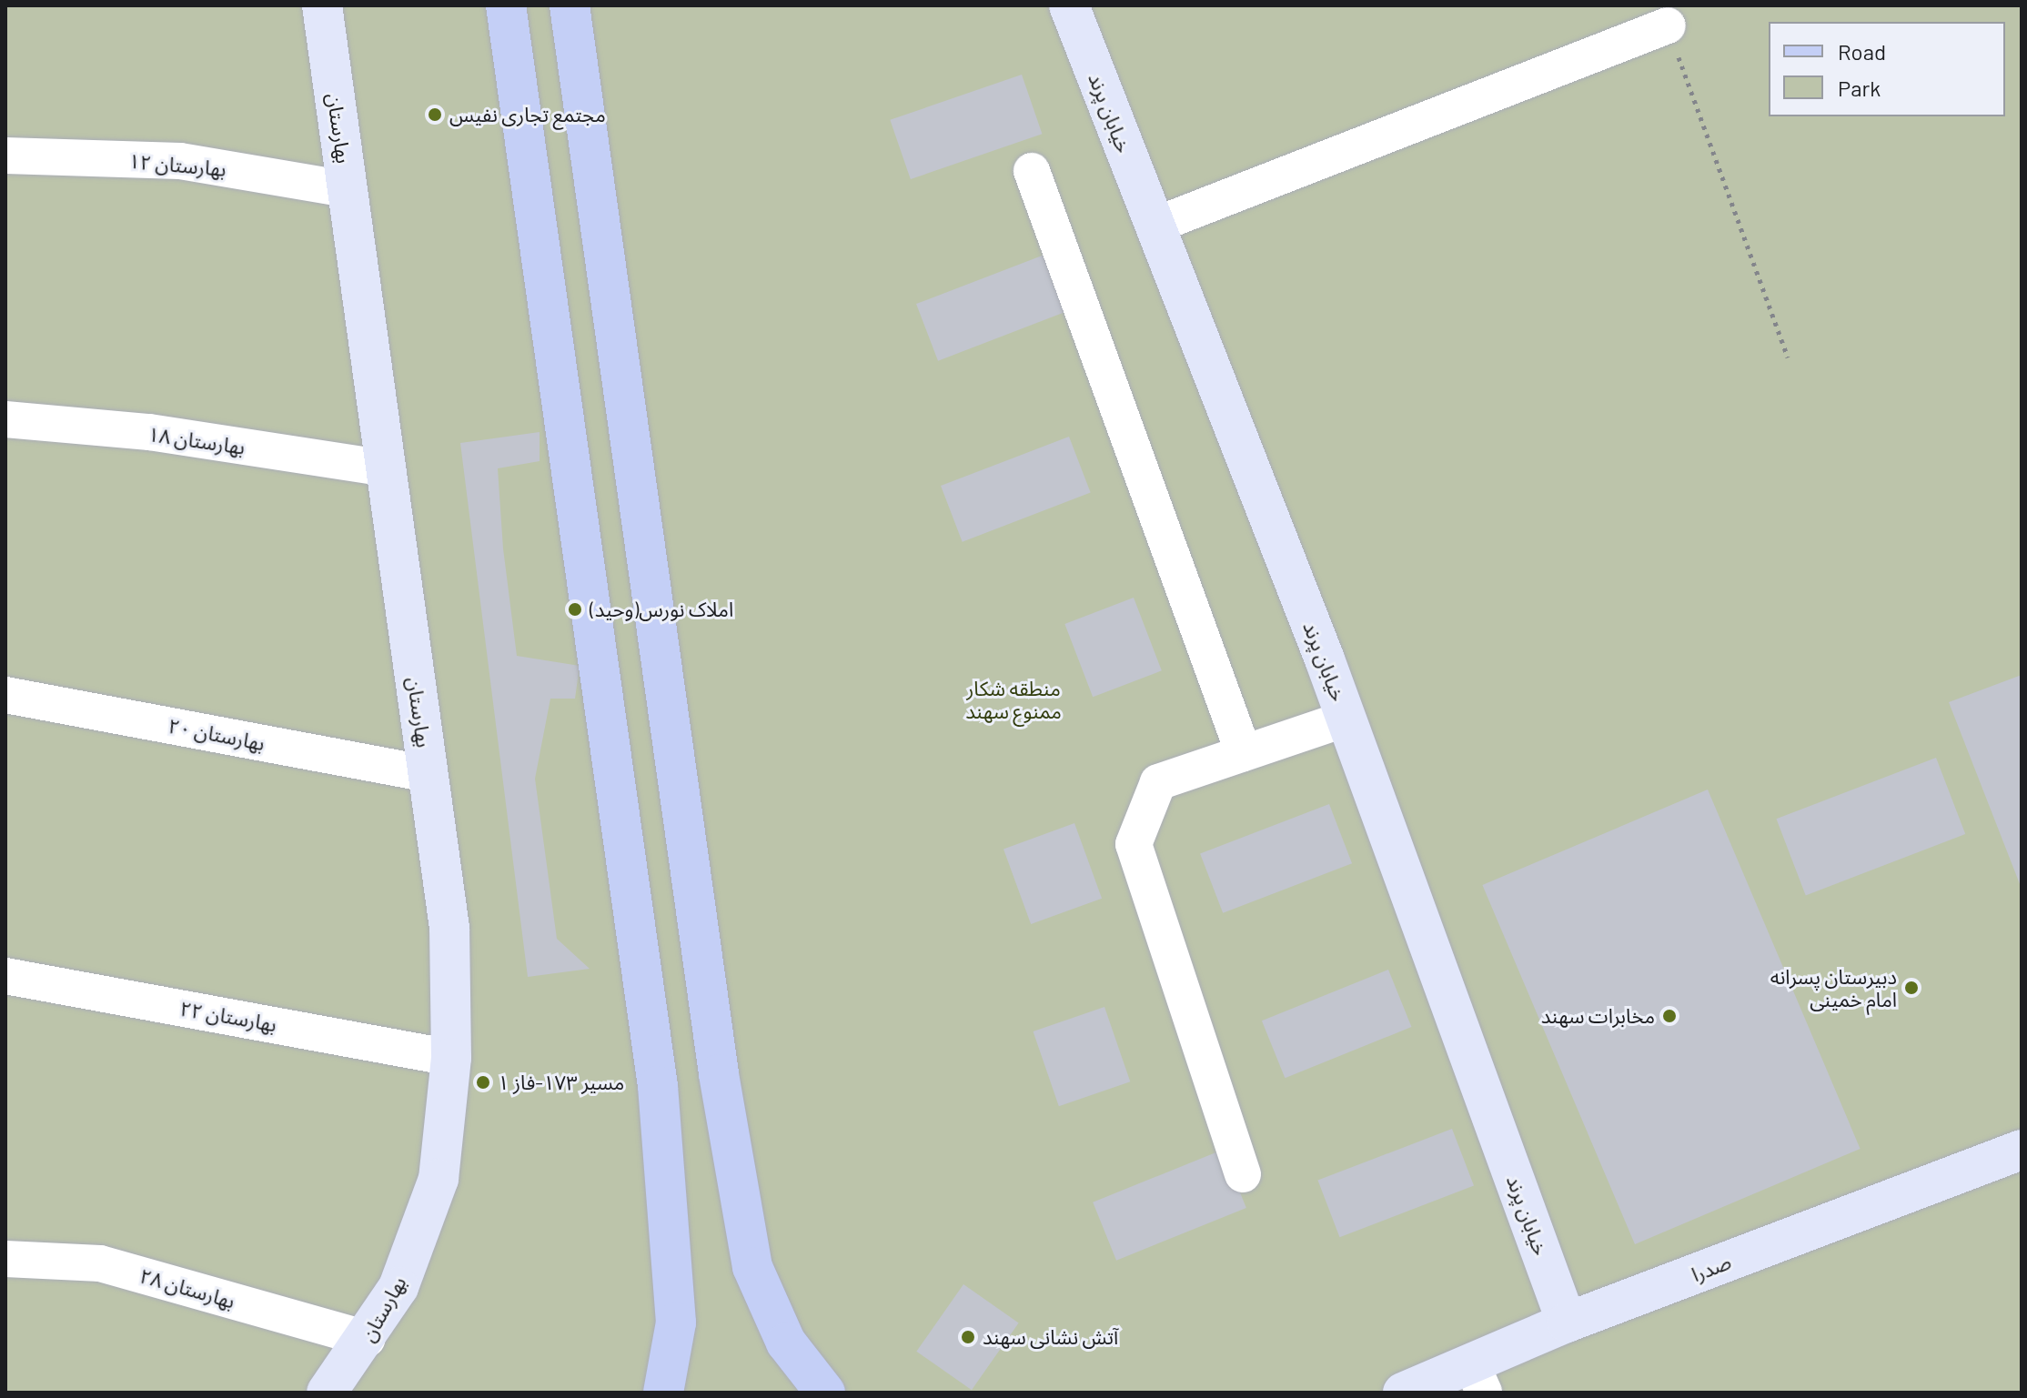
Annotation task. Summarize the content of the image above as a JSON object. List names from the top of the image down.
{
  "streets": {
    "street": [
      "خیابان پرند",
      "بهارستان",
      "بهارستان ۱۲",
      "بهارستان ۱۸",
      "بهارستان ۲۰",
      "بهارستان ۲۲",
      "صدرا",
      "بهارستان ۲۸"
    ]
  },
  "crossings": [
    ["خیابان پرند", "صدرا"],
    ["بهارستان", "بهارستان ۱۲"],
    ["بهارستان", "بهارستان ۱۸"],
    ["بهارستان", "بهارستان ۲۰"],
    ["بهارستان", "بهارستان ۲۲"],
    ["بهارستان", "بهارستان ۲۸"]
  ],
  "parks": ["منطقه شکار ممنوع سهند"],
  "places": [
    "مجتمع تجاری نفیس",
    "املاک نورس(وحید)",
    "دبیرستان پسرانه امام خمینی",
    "مخابرات سهند",
    "مسیر ۱۷۳-فاز ۱",
    "آتش نشانی سهند"
  ],
  "legend": ["Road", "Park"]
}
